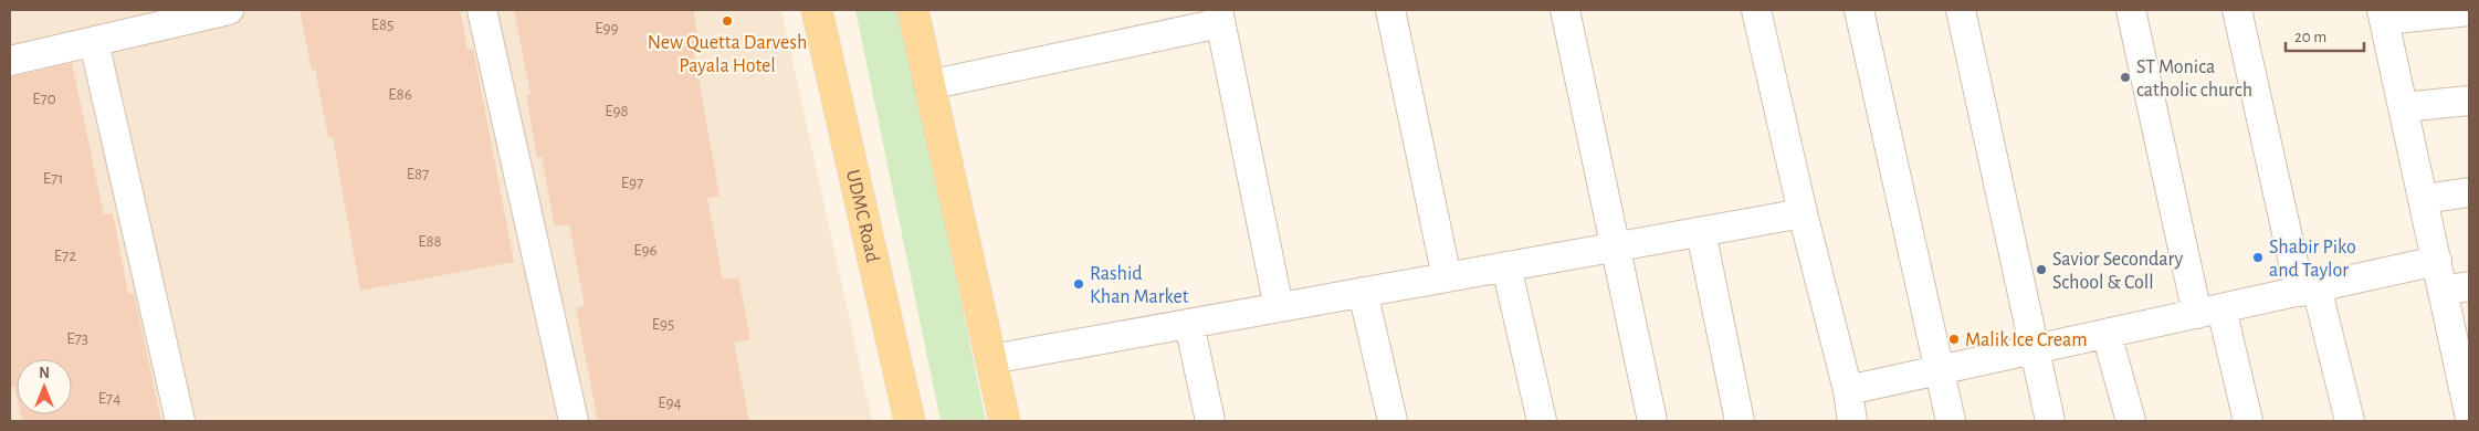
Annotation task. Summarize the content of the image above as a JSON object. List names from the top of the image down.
{
  "streets": {
    "main road": ["UDMC Road"]
  },
  "places": [
    "New Quetta Darvesh Payala Hotel",
    "ST Monica catholic church",
    "Shabir Piko and Taylor",
    "Savior Secondary School & Coll",
    "Rashid Khan Market",
    "Malik Ice Cream"
  ],
  "house_numbers": [
    "E85",
    "E99",
    "E86",
    "E70",
    "E98",
    "E87",
    "E71",
    "E97",
    "E88",
    "E96",
    "E72",
    "E95",
    "E73",
    "E74",
    "E94"
  ],
  "scale_bar": "20 m",
  "north": "top"
}
